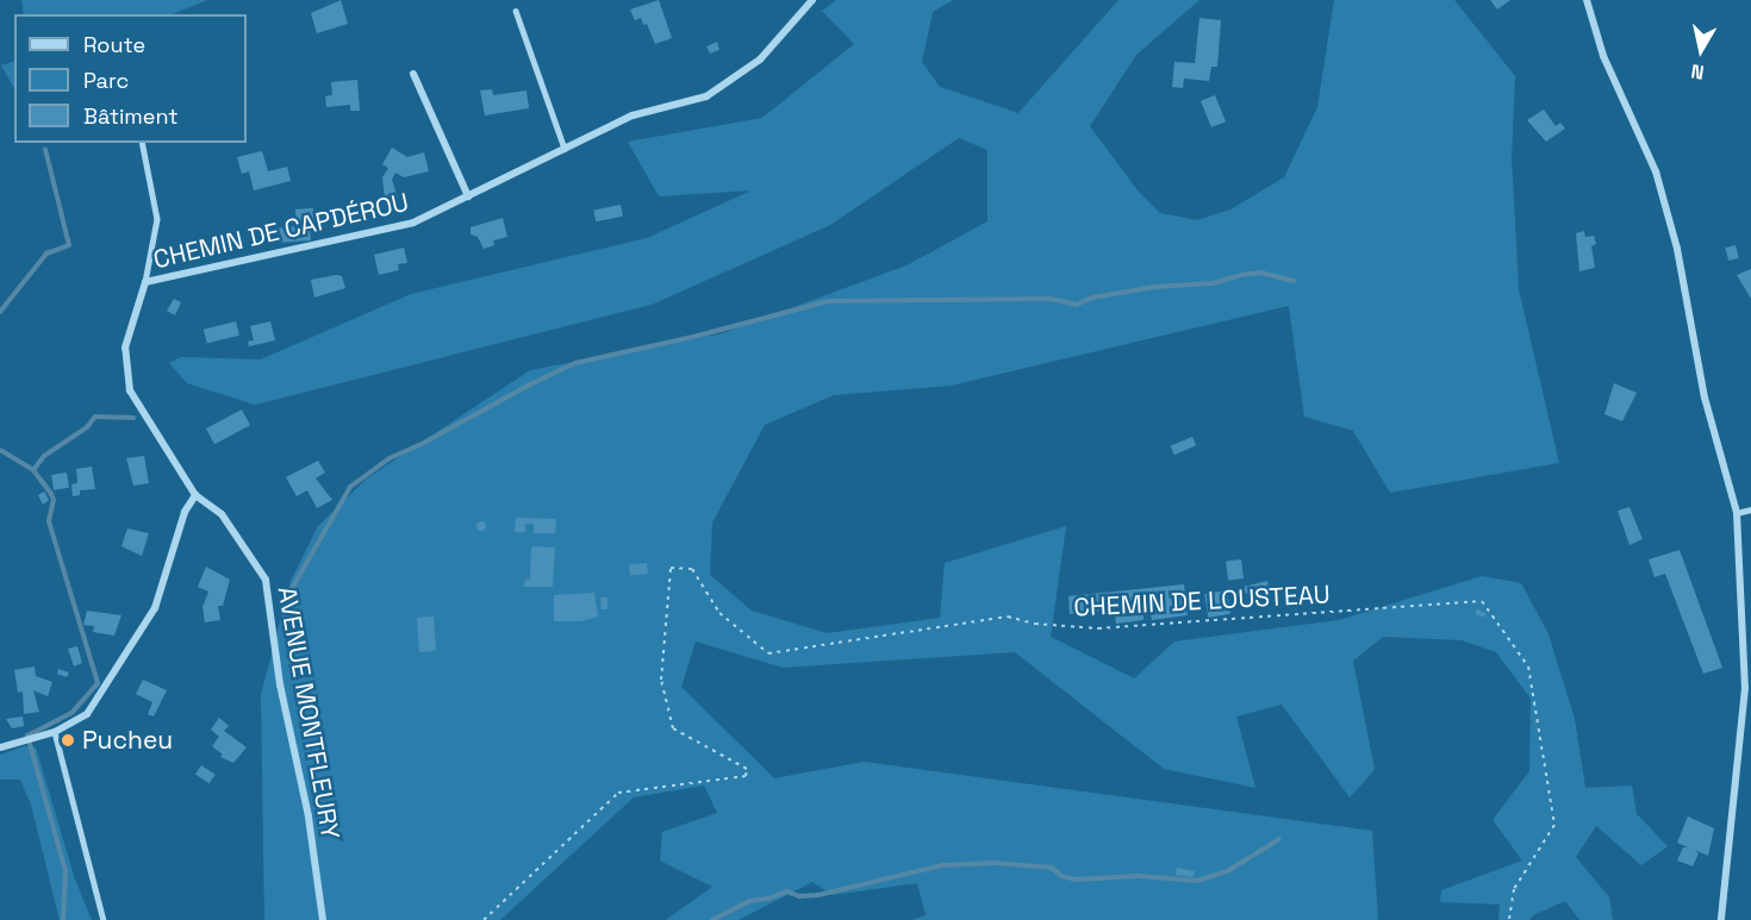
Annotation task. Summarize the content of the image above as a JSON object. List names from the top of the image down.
{
  "streets": {
    "street": ["CHEMIN DE CAPDÉROU", "AVENUE MONTFLEURY"],
    "path": ["CHEMIN DE LOUSTEAU"]
  },
  "crossings": [
    ["CHEMIN DE CAPDÉROU", "AVENUE MONTFLEURY"]
  ],
  "places": ["Pucheu"],
  "legend": ["Route", "Parc", "Bâtiment"],
  "north": "bottom"
}
